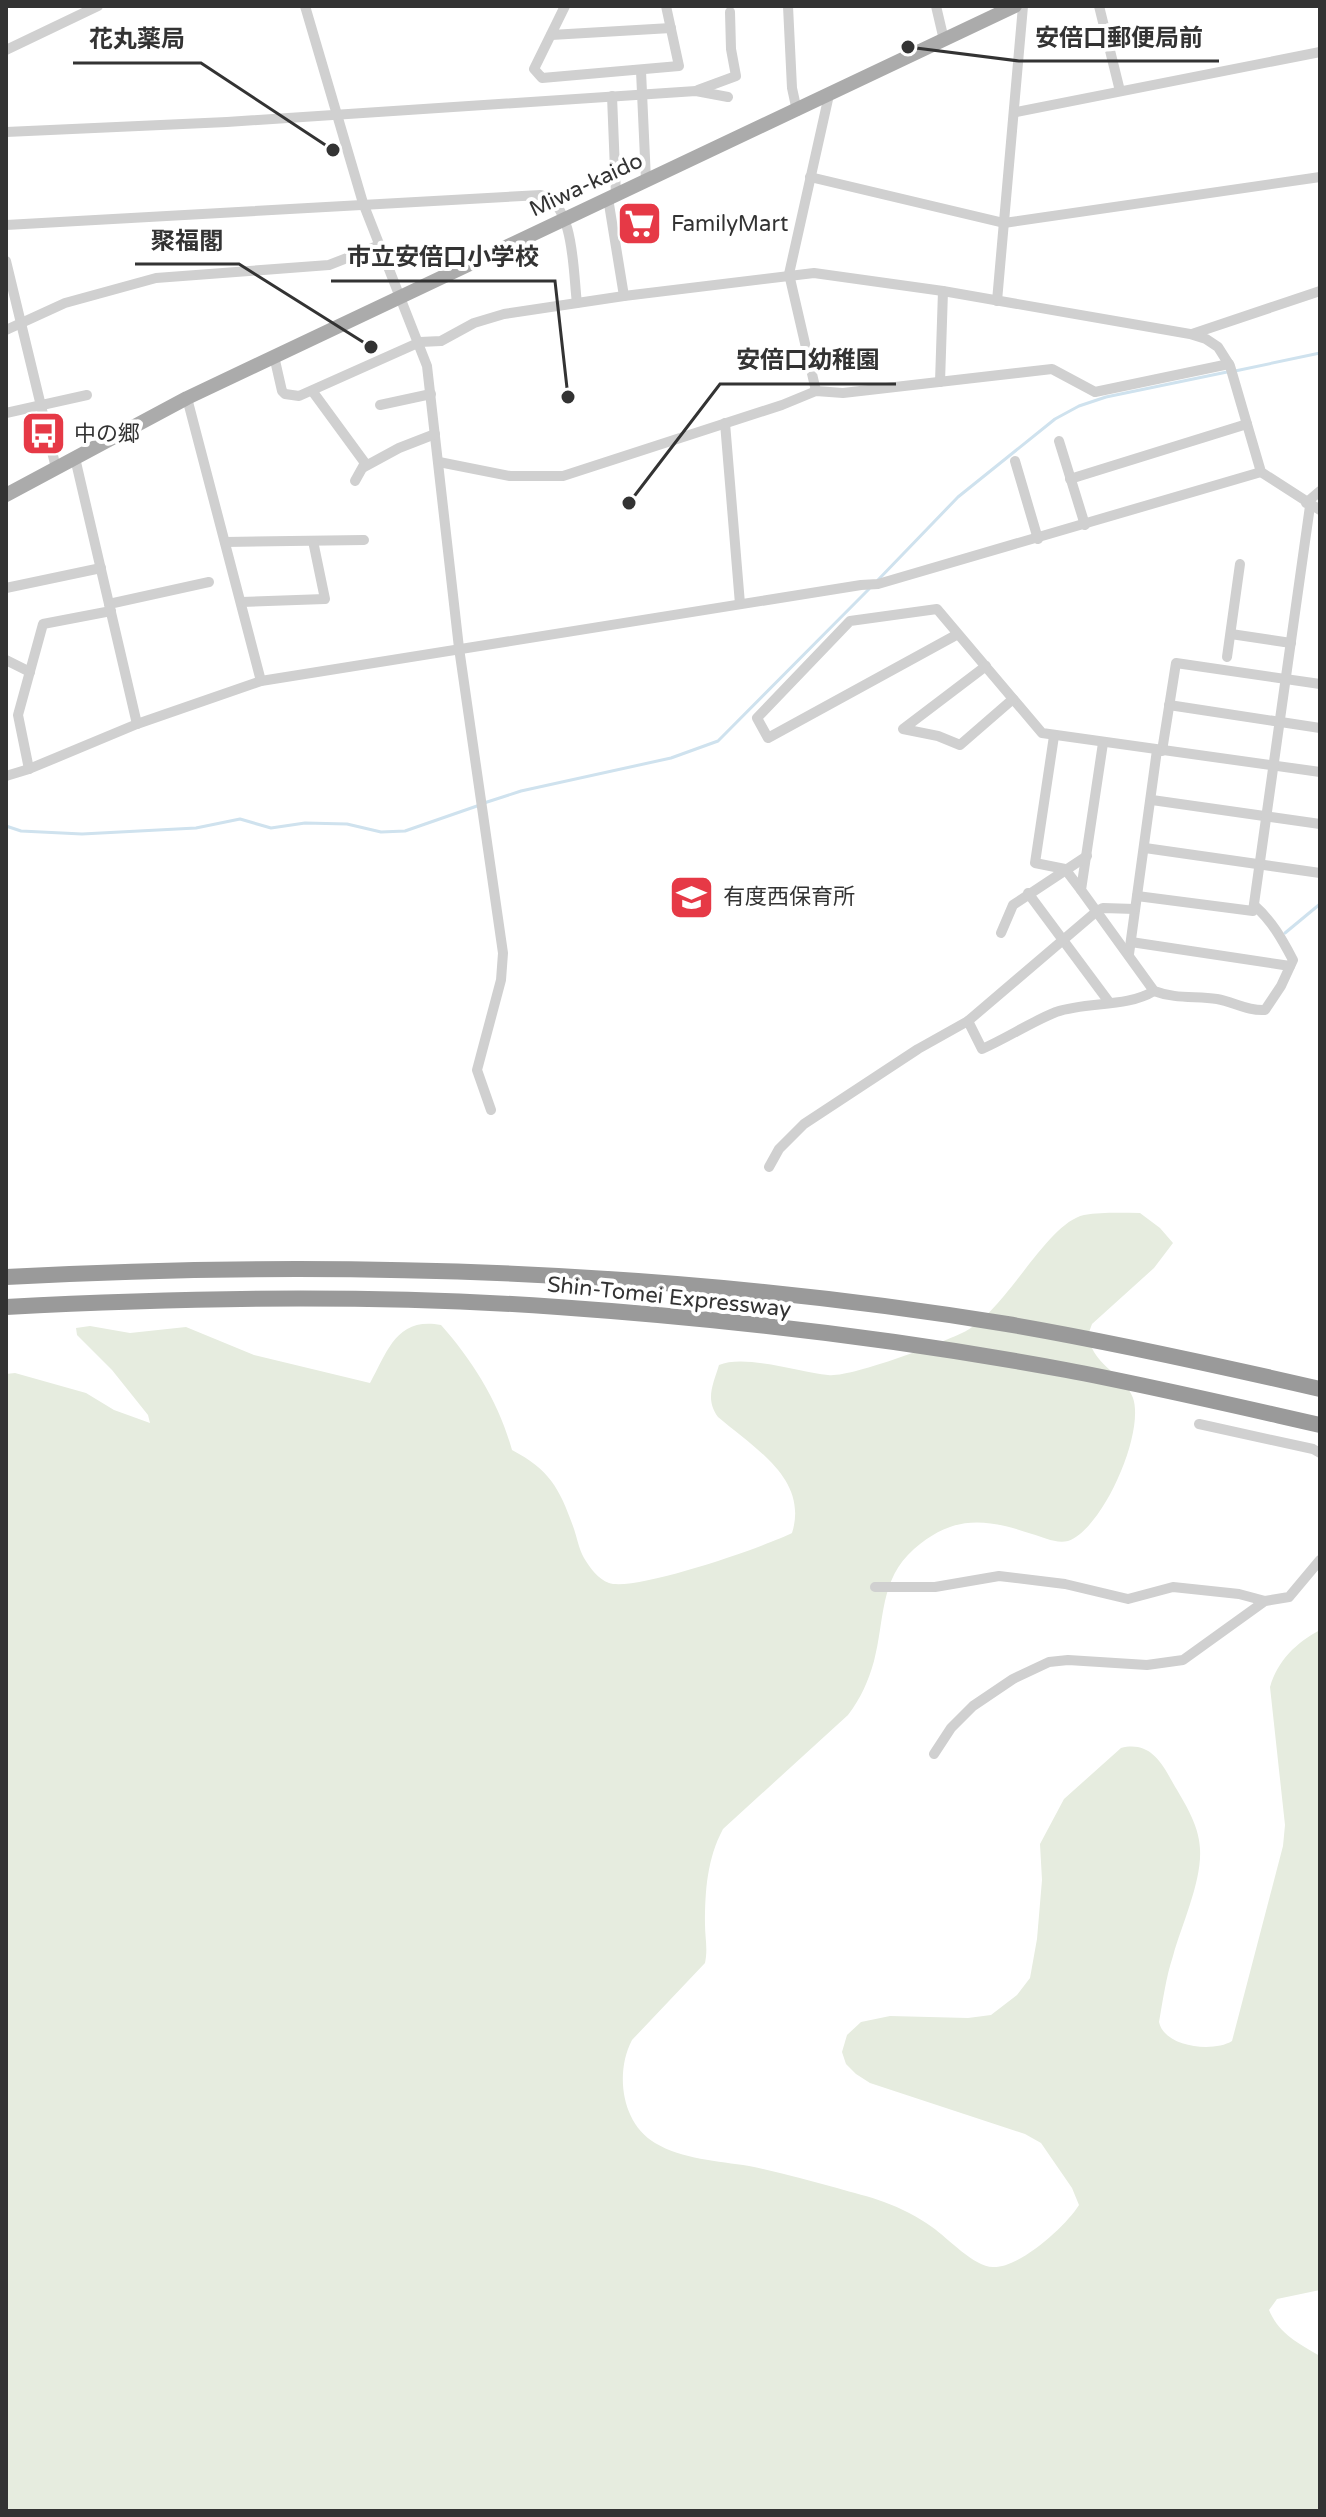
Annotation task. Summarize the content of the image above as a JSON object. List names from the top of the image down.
{
  "streets": {
    "highway": ["Shin-Tomei Expressway"],
    "main road": ["Miwa-kaido"]
  },
  "places": {
    "other": [
      "安倍口郵便局前",
      "花丸薬局",
      "聚福閣",
      "市立安倍口小学校",
      "安倍口幼稚園"
    ],
    "supermarket": ["FamilyMart"],
    "bus stop": ["中の郷"],
    "school or university": ["有度西保育所"]
  }
}
